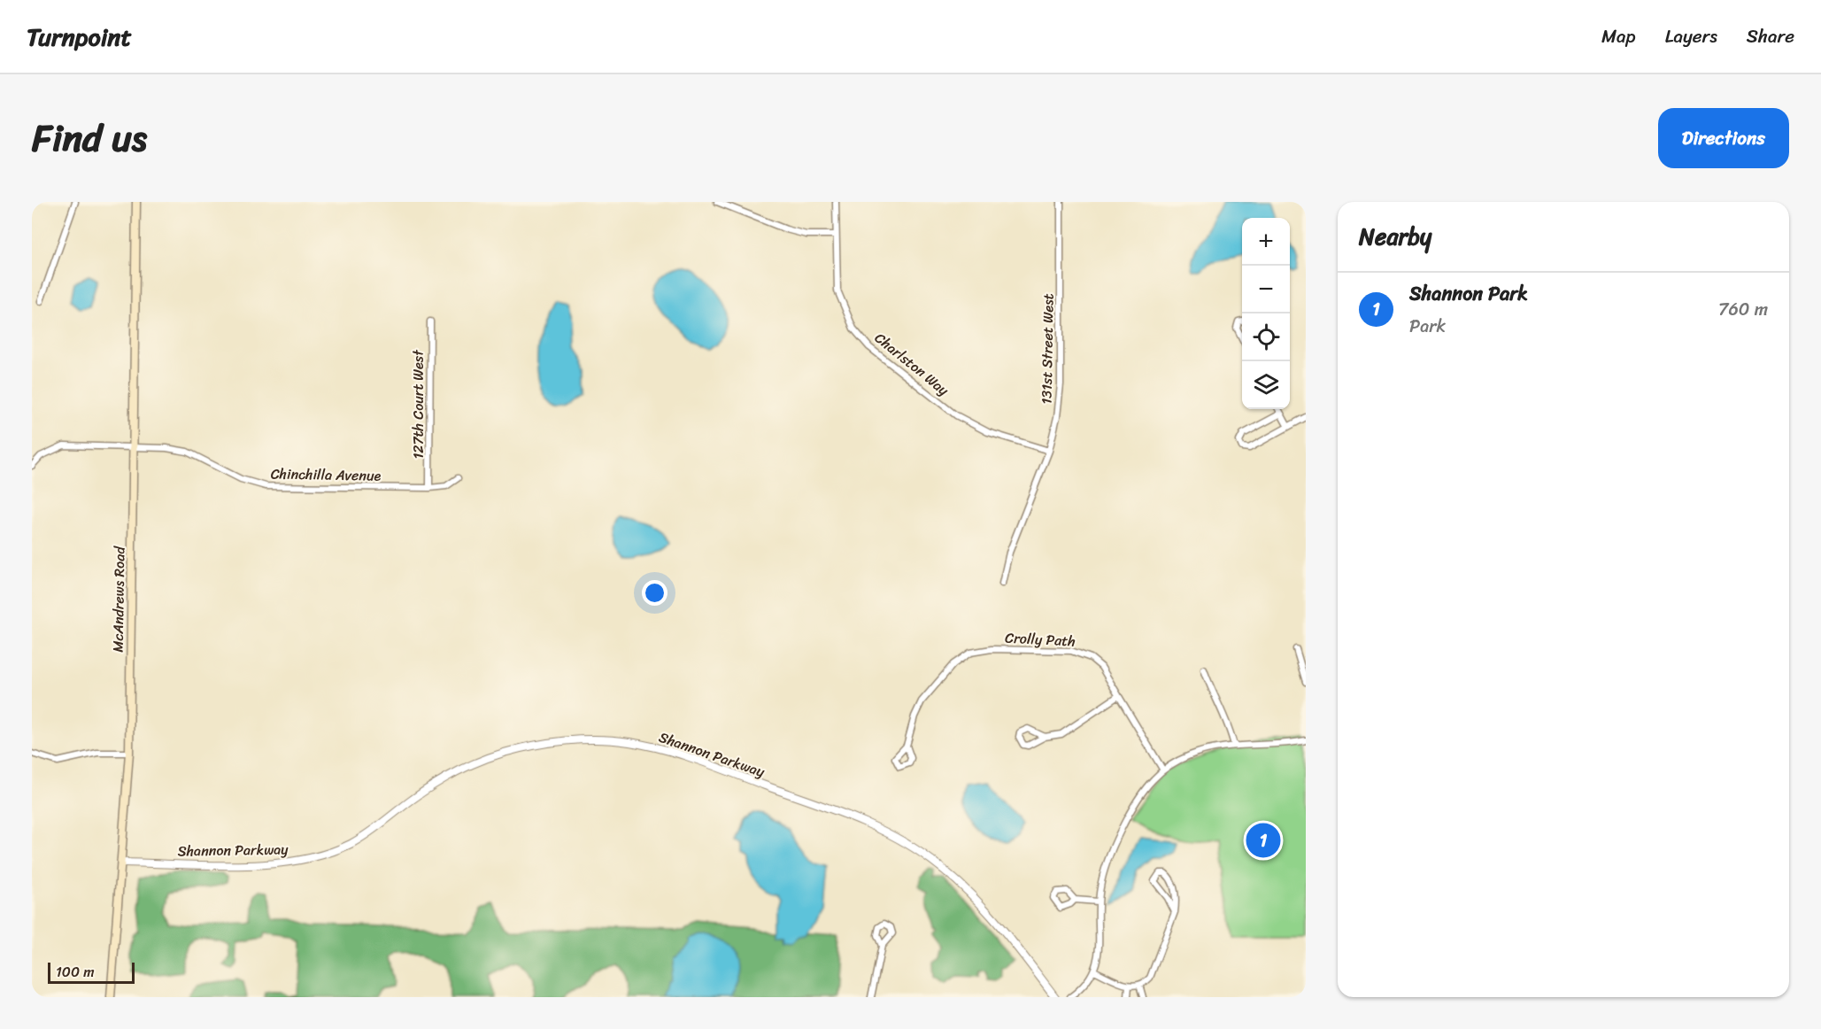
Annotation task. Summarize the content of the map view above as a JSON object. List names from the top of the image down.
{
  "streets": {
    "main road": ["McAndrews Road"],
    "street": [
      "131st Street West",
      "Charlston Way",
      "127th Court West",
      "Chinchilla Avenue",
      "Crolly Path",
      "Shannon Parkway"
    ]
  },
  "crossings": [
    ["131st Street West", "Charlston Way"],
    ["127th Court West", "Chinchilla Avenue"],
    ["Chinchilla Avenue", "McAndrews Road"],
    ["McAndrews Road", "Shannon Parkway"]
  ],
  "scale_bar": "100 m",
  "page": {
    "header": "Turnpoint",
    "nav": ["Map", "Layers", "Share"],
    "title": "Find us",
    "buttons": "Directions",
    "heading": "Nearby",
    "map_buttons": ["+", "−"],
    "list": [
      {
        "mark": "1",
        "name": "Shannon Park",
        "note": "Park",
        "value": "760 m"
      }
    ],
    "pins": "1",
    "scale": "100 m"
  }
}
